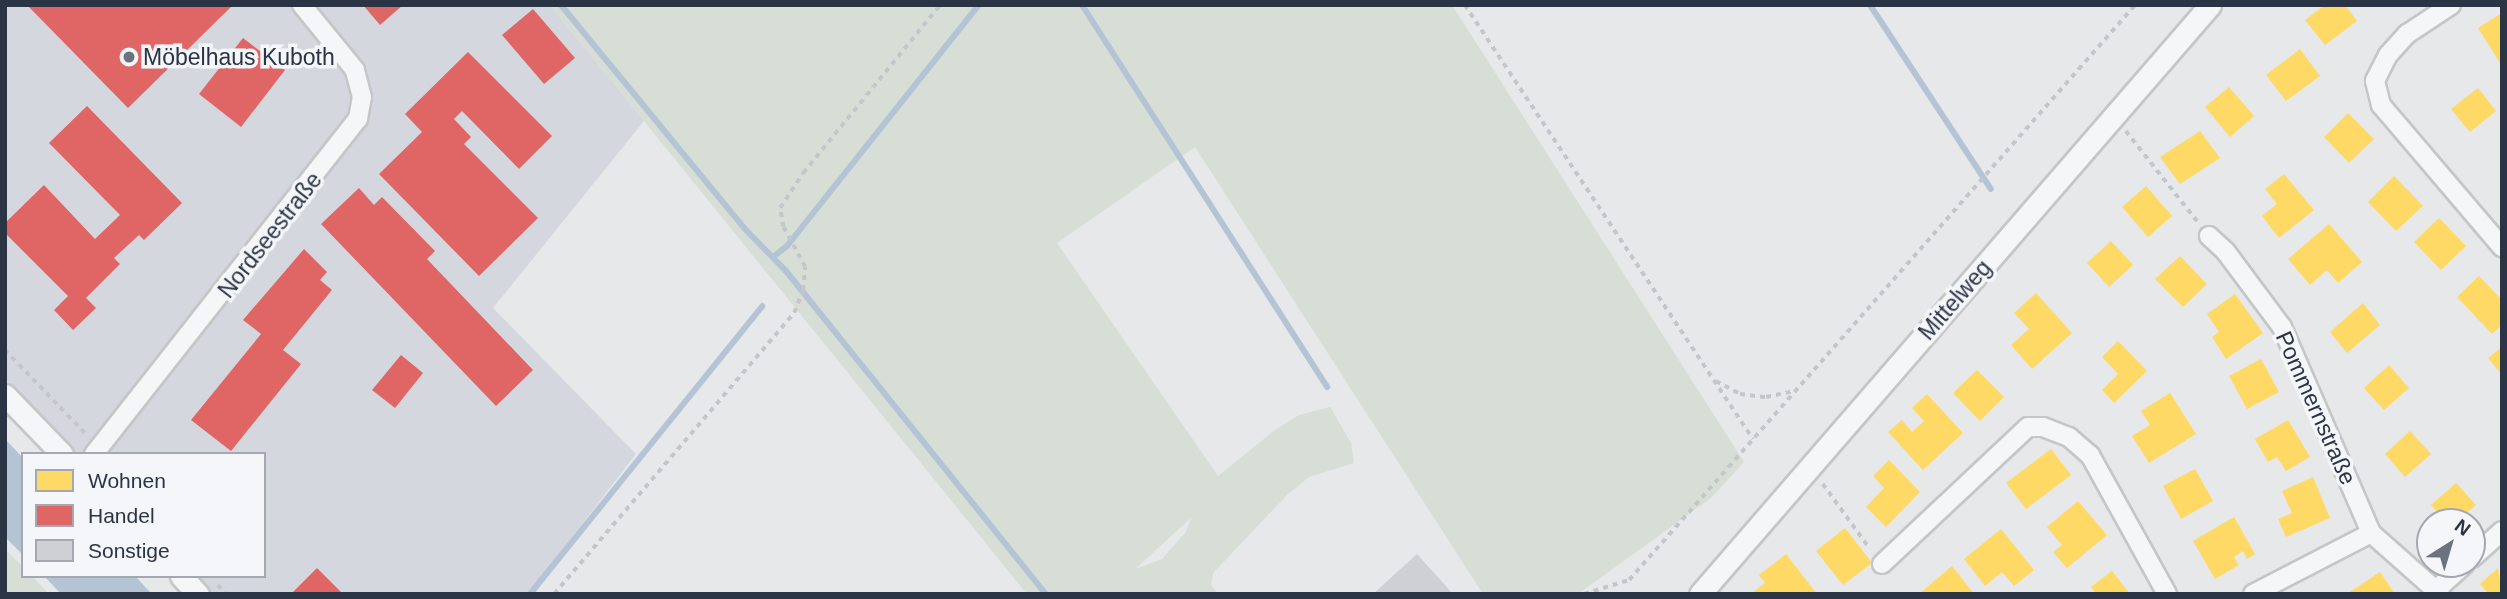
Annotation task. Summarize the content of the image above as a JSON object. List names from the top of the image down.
{
  "streets": {
    "street": ["Nordseestraße", "Mittelweg", "Pommernstraße"]
  },
  "places": ["Möbelhaus Kuboth"],
  "legend": ["Wohnen", "Handel", "Sonstige"],
  "north": "top right"
}
